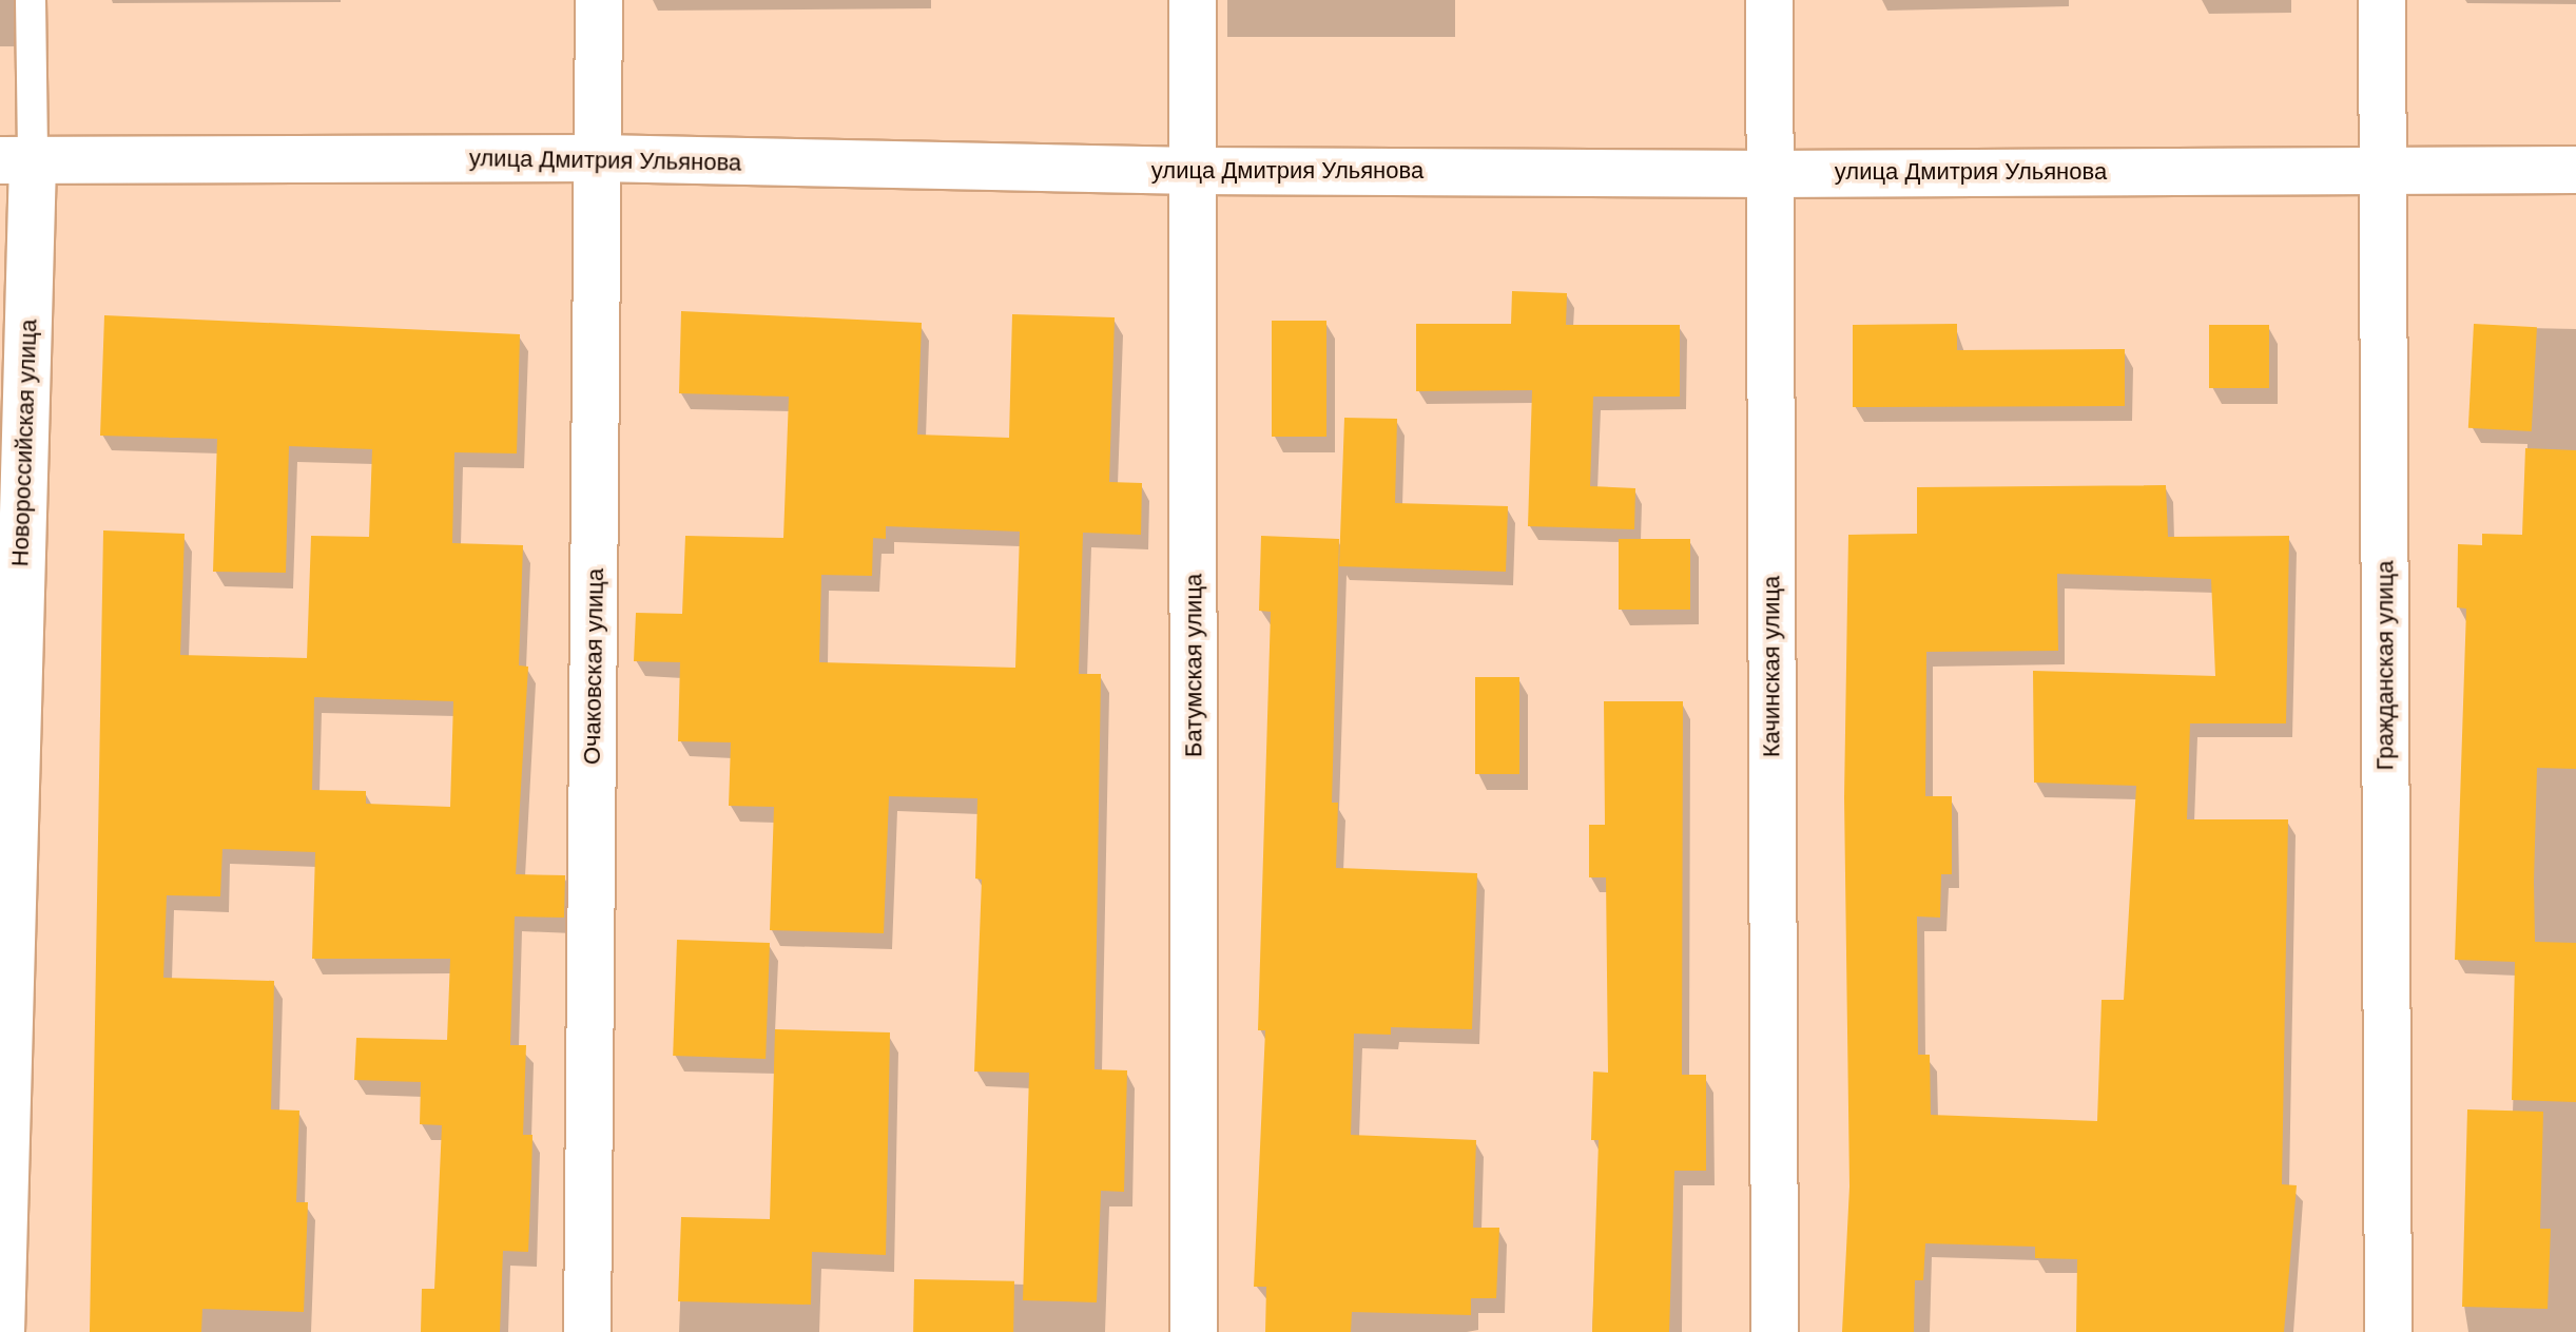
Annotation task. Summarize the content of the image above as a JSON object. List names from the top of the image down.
{
  "streets": {
    "street": [
      "улица Дмитрия Ульянова",
      "Новороссийская улица",
      "Батумская улица",
      "Гражданская улица",
      "Очаковская улица",
      "Качинская улица"
    ]
  },
  "crossings": [
    ["улица Дмитрия Ульянова", "Новороссийская улица"],
    ["улица Дмитрия Ульянова", "Батумская улица"],
    ["улица Дмитрия Ульянова", "Гражданская улица"],
    ["улица Дмитрия Ульянова", "Очаковская улица"],
    ["улица Дмитрия Ульянова", "Качинская улица"]
  ]
}
